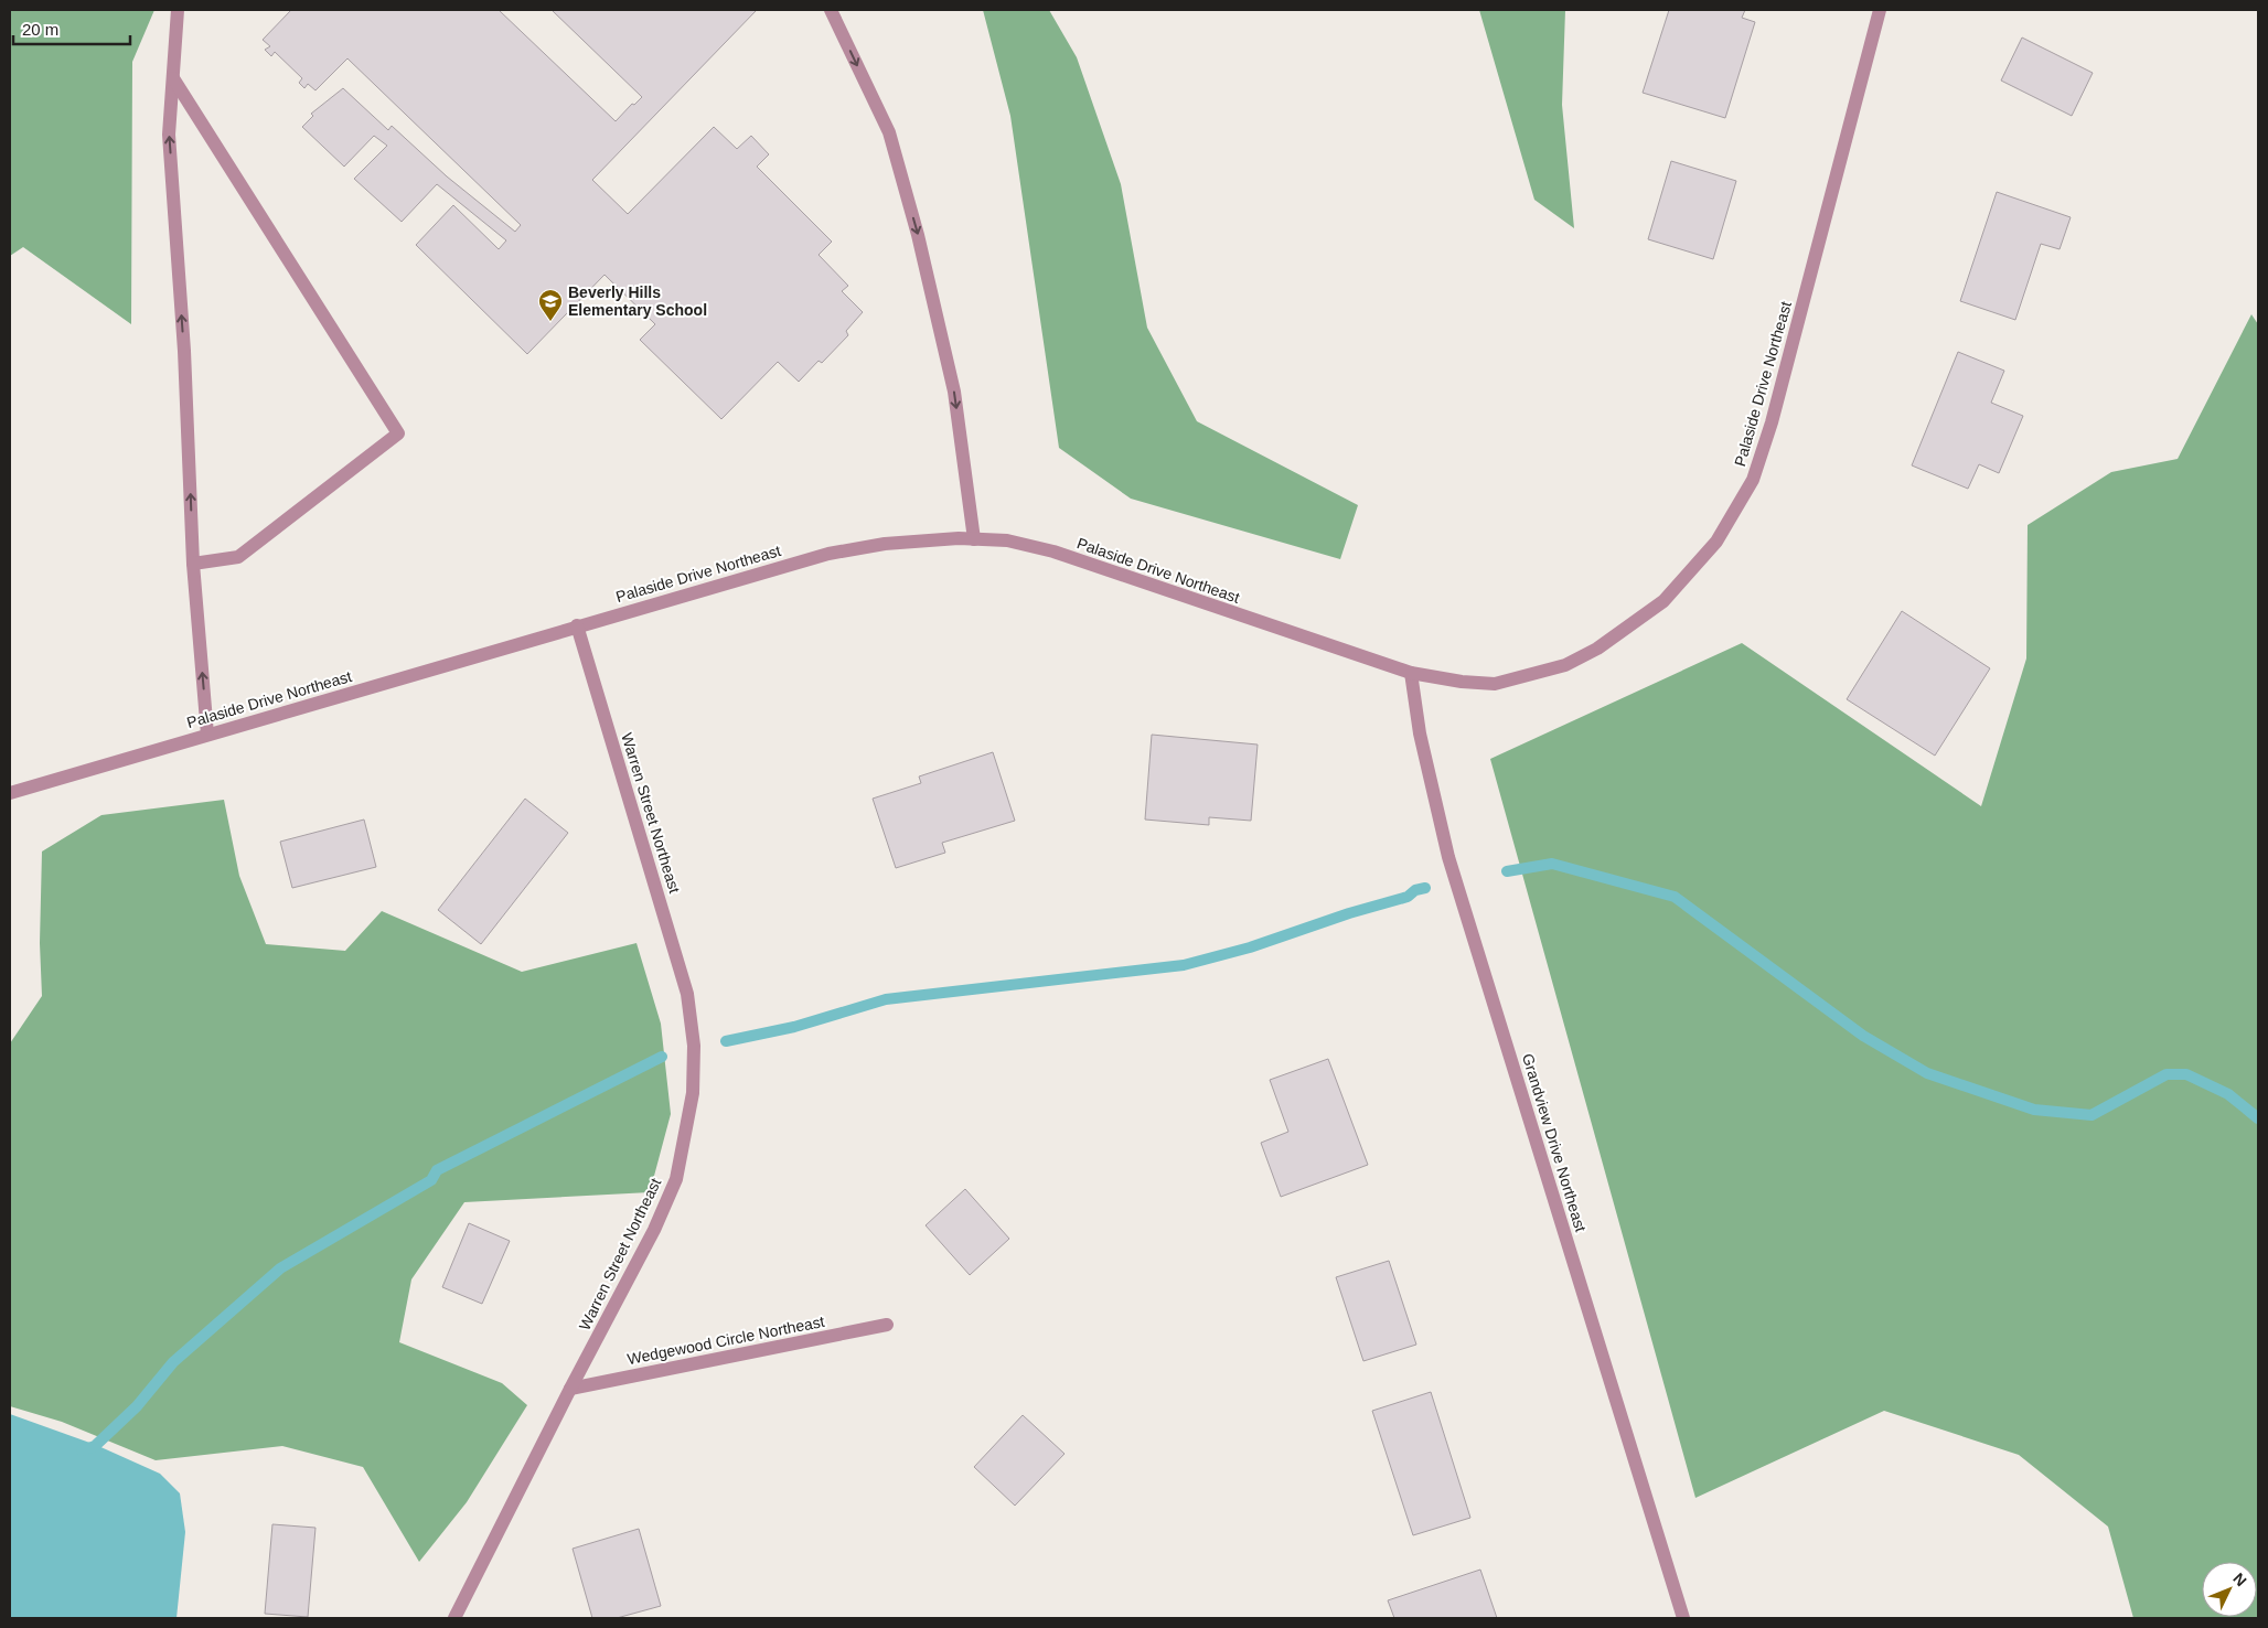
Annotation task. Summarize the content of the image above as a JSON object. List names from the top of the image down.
{
  "streets": {
    "street": [
      "Palaside Drive Northeast",
      "Warren Street Northeast",
      "Grandview Drive Northeast",
      "Wedgewood Circle Northeast"
    ]
  },
  "crossings": [
    ["Palaside Drive Northeast", "Warren Street Northeast"],
    ["Palaside Drive Northeast", "Grandview Drive Northeast"],
    ["Warren Street Northeast", "Wedgewood Circle Northeast"]
  ],
  "places": {
    "school or university": ["Beverly Hills Elementary School"]
  },
  "scale_bar": "20 m",
  "north": "top right"
}
